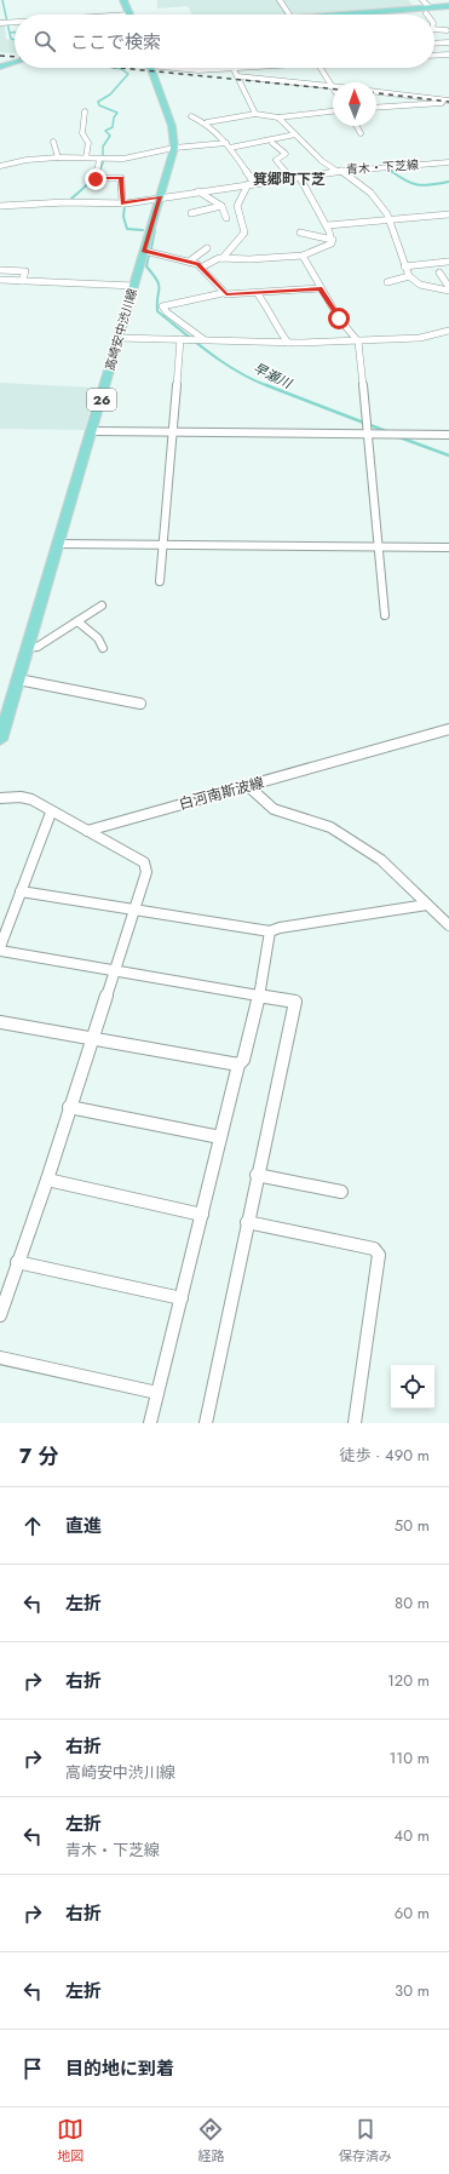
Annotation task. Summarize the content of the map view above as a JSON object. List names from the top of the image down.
{
  "streets": {
    "main road": ["高崎安中渋川線", "26"],
    "street": ["青木・下芝線", "白河南斯波線"]
  },
  "crossings": [
    ["青木・下芝線", "高崎安中渋川線"]
  ],
  "districts": ["箕郷町下芝"],
  "water": ["早瀬川"],
  "north": "top",
  "page": {
    "search": "ここで検索",
    "heading": ["7 分", "徒歩 · 490 m"],
    "list": [
      ["直進", "50 m"],
      ["左折", "80 m"],
      ["右折", "120 m"],
      ["右折", "高崎安中渋川線", "110 m"],
      ["左折", "青木・下芝線", "40 m"],
      ["右折", "60 m"],
      ["左折", "30 m"],
      "目的地に到着"
    ],
    "nav": ["地図", "経路", "保存済み"]
  }
}
